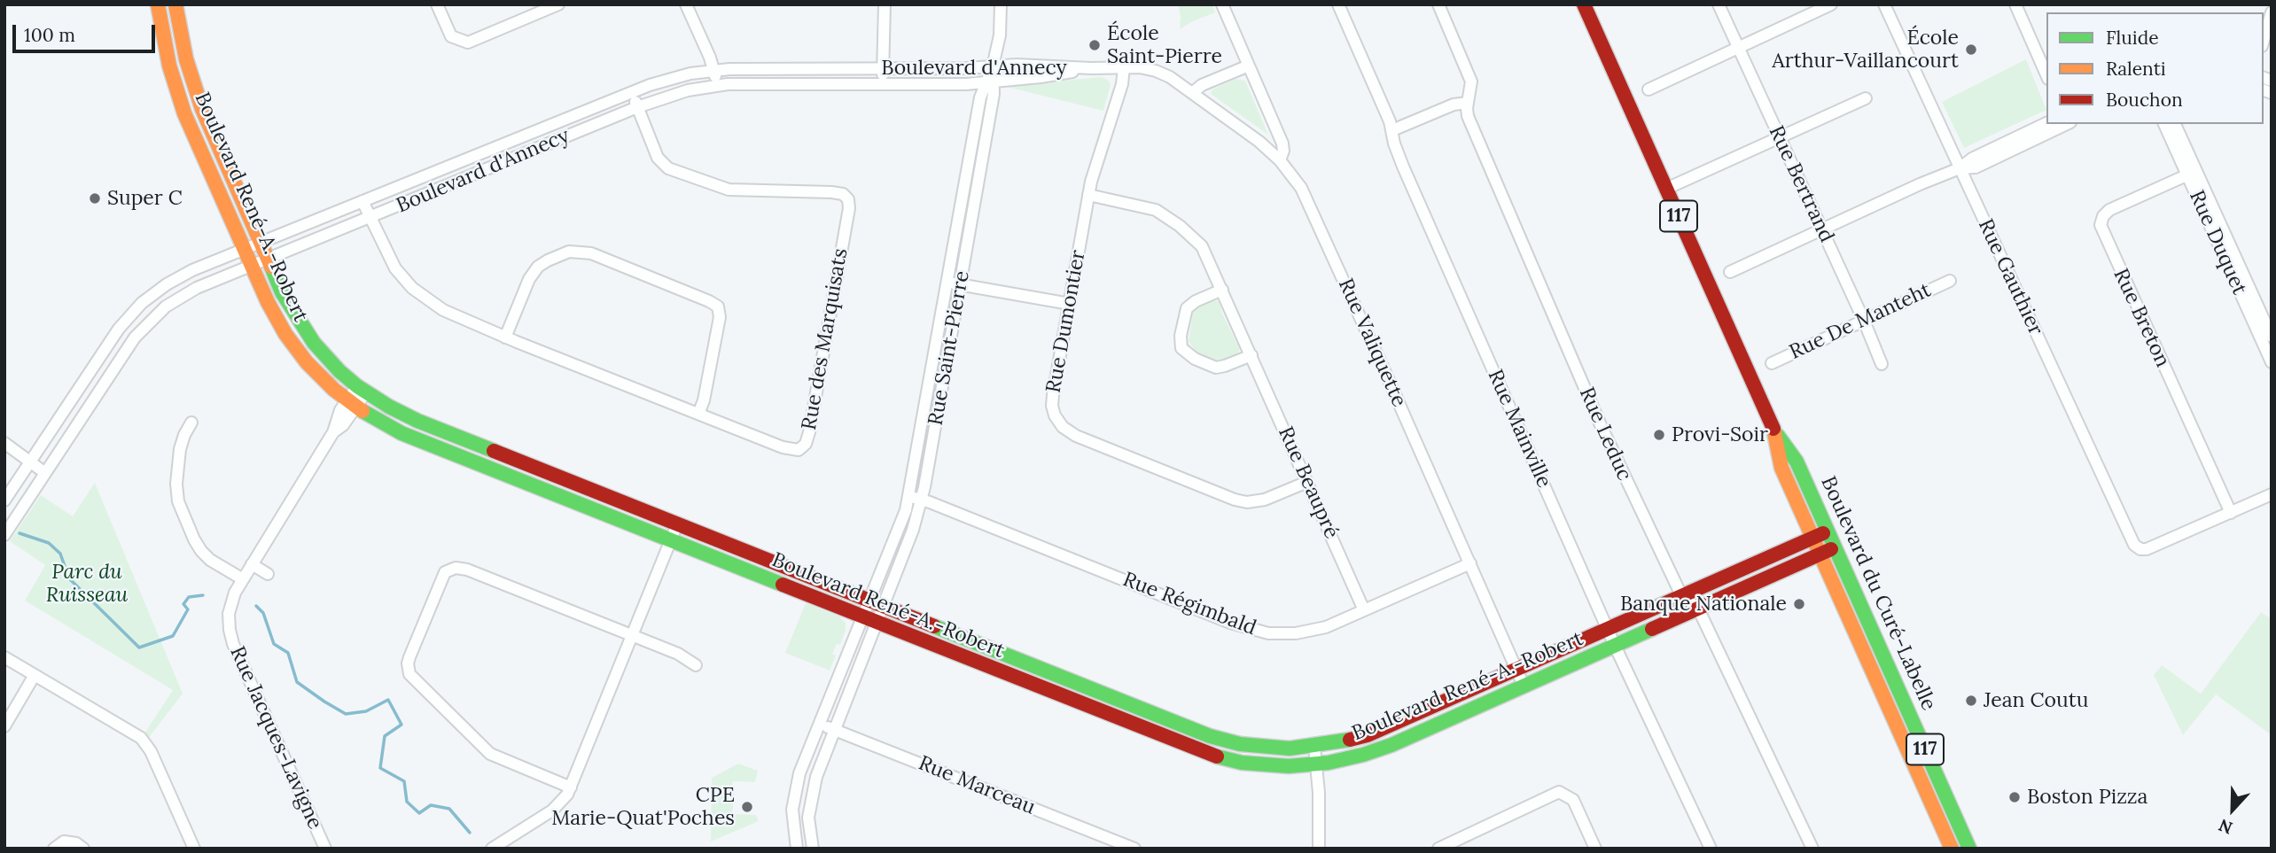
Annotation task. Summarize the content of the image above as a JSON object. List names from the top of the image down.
{
  "streets": {
    "street": [
      "Boulevard d'Annecy",
      "Rue Bertrand",
      "Boulevard René-A.-Robert",
      "117",
      "Rue Duquet",
      "Rue Gauthier",
      "Rue Breton",
      "Rue Dumontier",
      "Rue De Manteht",
      "Rue des Marquisats",
      "Rue Valiquette",
      "Rue Saint-Pierre",
      "Rue Mainville",
      "Rue Leduc",
      "Rue Beaupré",
      "Boulevard du Curé-Labelle",
      "Rue Régimbald",
      "Rue Jacques-Lavigne",
      "Rue Marceau"
    ]
  },
  "crossings": [
    ["Boulevard d'Annecy", "Boulevard René-A.-Robert"],
    ["Boulevard d'Annecy", "Rue Dumontier"],
    ["Boulevard d'Annecy", "Rue des Marquisats"],
    ["Boulevard d'Annecy", "Rue Valiquette"],
    ["Boulevard d'Annecy", "Rue Saint-Pierre"],
    ["Rue Bertrand", "Rue De Manteht"],
    ["Boulevard René-A.-Robert", "Rue Valiquette"],
    ["Boulevard René-A.-Robert", "Rue Saint-Pierre"],
    ["Boulevard René-A.-Robert", "Rue Mainville"],
    ["Boulevard René-A.-Robert", "Rue Leduc"],
    ["Boulevard René-A.-Robert", "Boulevard du Curé-Labelle"],
    ["Boulevard René-A.-Robert", "Rue Jacques-Lavigne"],
    ["Rue Duquet", "Rue Breton"],
    ["Rue Gauthier", "Rue Breton"],
    ["Rue Dumontier", "Rue Beaupré"],
    ["Rue Valiquette", "Rue Régimbald"],
    ["Rue Saint-Pierre", "Rue Régimbald"],
    ["Rue Saint-Pierre", "Rue Marceau"],
    ["Rue Beaupré", "Rue Régimbald"]
  ],
  "parks": ["Parc du Ruisseau"],
  "places": [
    "École Saint-Pierre",
    "École Arthur-Vaillancourt",
    "Super C",
    "Provi-Soir",
    "Banque Nationale",
    "Jean Coutu",
    "Boston Pizza",
    "CPE Marie-Quat'Poches"
  ],
  "legend": ["Fluide", "Ralenti", "Bouchon"],
  "scale_bar": "100 m",
  "north": "bottom"
}
